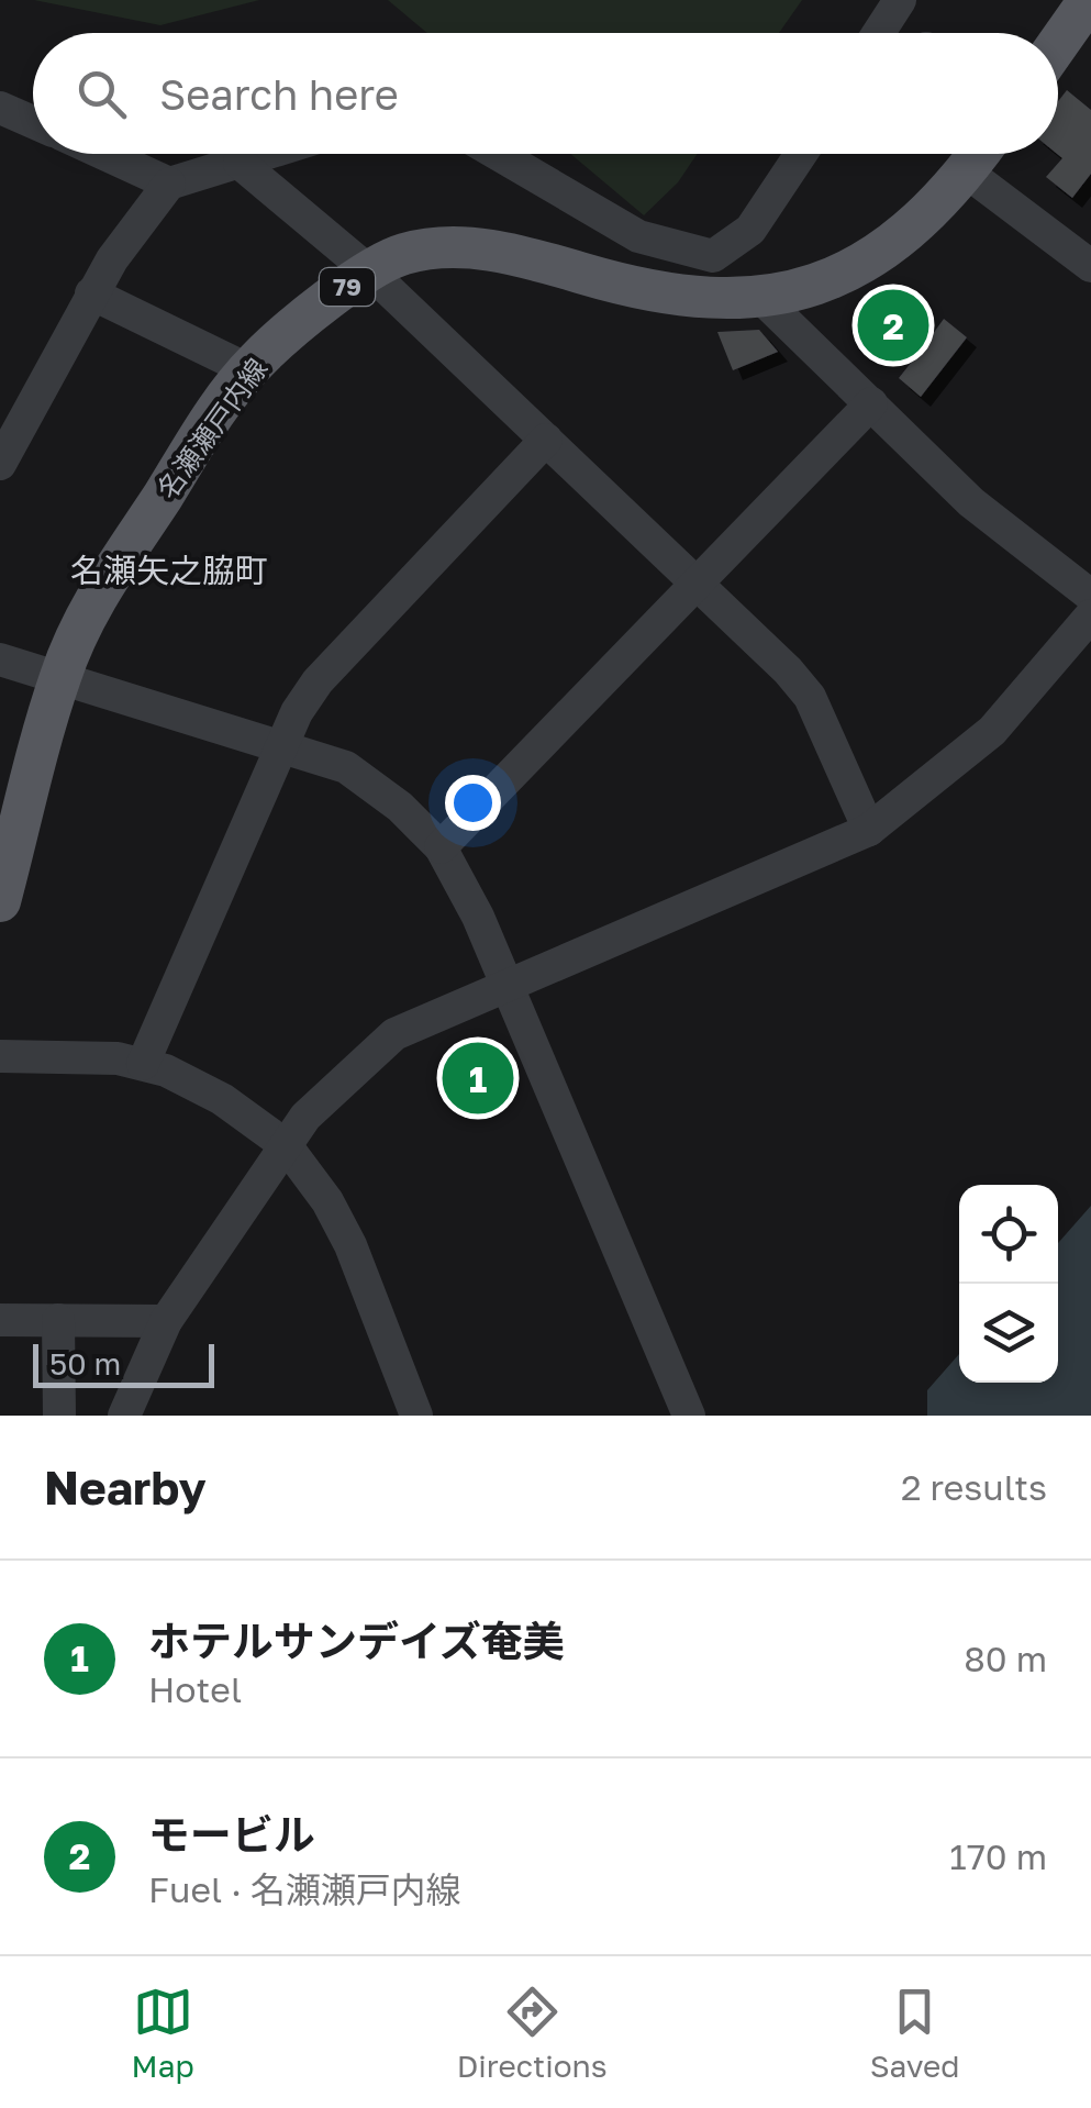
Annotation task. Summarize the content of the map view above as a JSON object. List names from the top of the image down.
{
  "streets": {
    "main road": ["79", "名瀬瀬戸内線"]
  },
  "districts": ["名瀬矢之脇町"],
  "scale_bar": "50 m",
  "page": {
    "search": "Search here",
    "pins": ["2", "1"],
    "scale": "50 m",
    "heading": ["Nearby", "2 results"],
    "list": [
      {
        "mark": "1",
        "name": "ホテルサンデイズ奄美",
        "note": "Hotel",
        "value": "80 m"
      },
      {
        "mark": "2",
        "name": "モービル",
        "note": "Fuel · 名瀬瀬戸内線",
        "value": "170 m"
      }
    ],
    "nav": ["Map", "Directions", "Saved"]
  }
}
